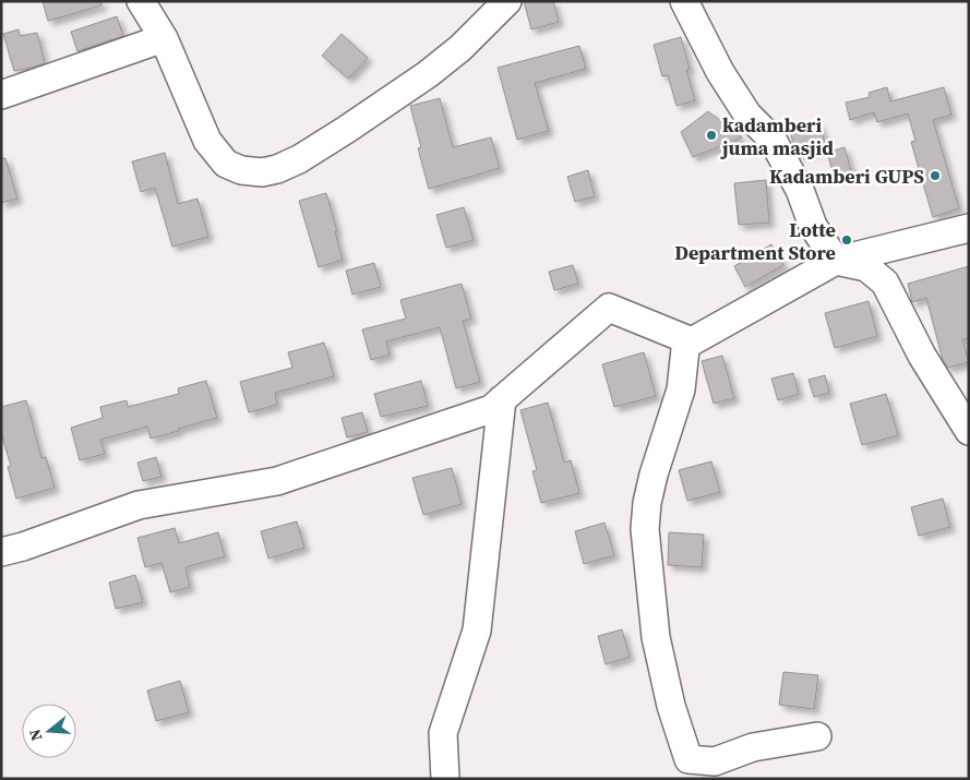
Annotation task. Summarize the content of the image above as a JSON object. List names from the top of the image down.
{
  "places": ["kadamberi juma masjid", "Kadamberi GUPS", "Lotte Department Store"],
  "north": "left"
}
